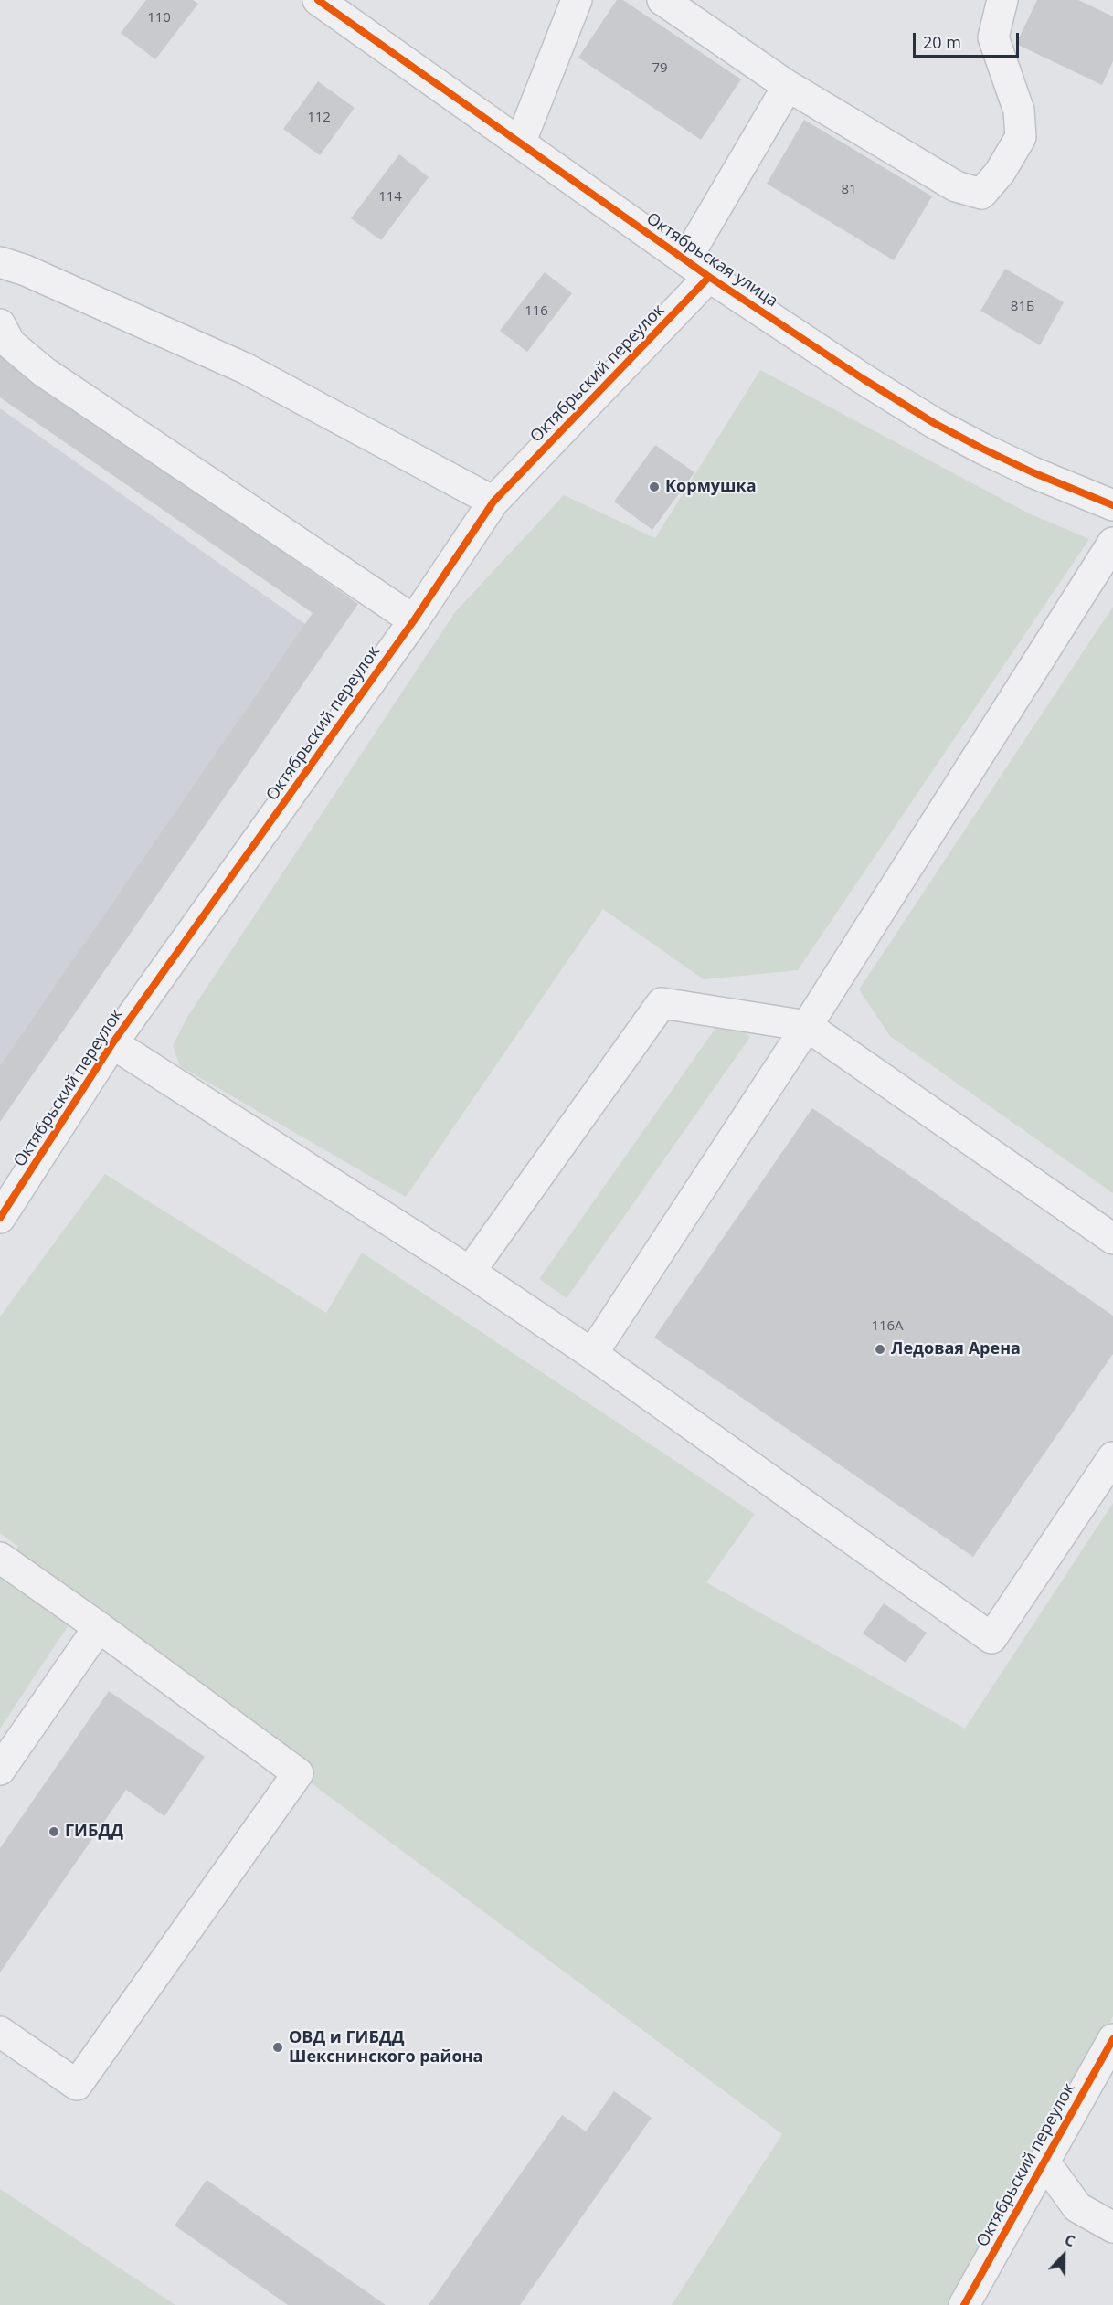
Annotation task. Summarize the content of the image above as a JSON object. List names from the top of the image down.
{
  "streets": {
    "street": ["Октябрьская улица", "Октябрьский переулок"]
  },
  "crossings": [
    ["Октябрьская улица", "Октябрьский переулок"]
  ],
  "places": [
    "Кормушка",
    "Ледовая Арена",
    "ГИБДД",
    "ОВД и ГИБДД Шекснинского района"
  ],
  "house_numbers": [
    "110",
    "79",
    "112",
    "81",
    "114",
    "81Б",
    "116",
    "116А"
  ],
  "scale_bar": "20 m",
  "north": "top"
}
